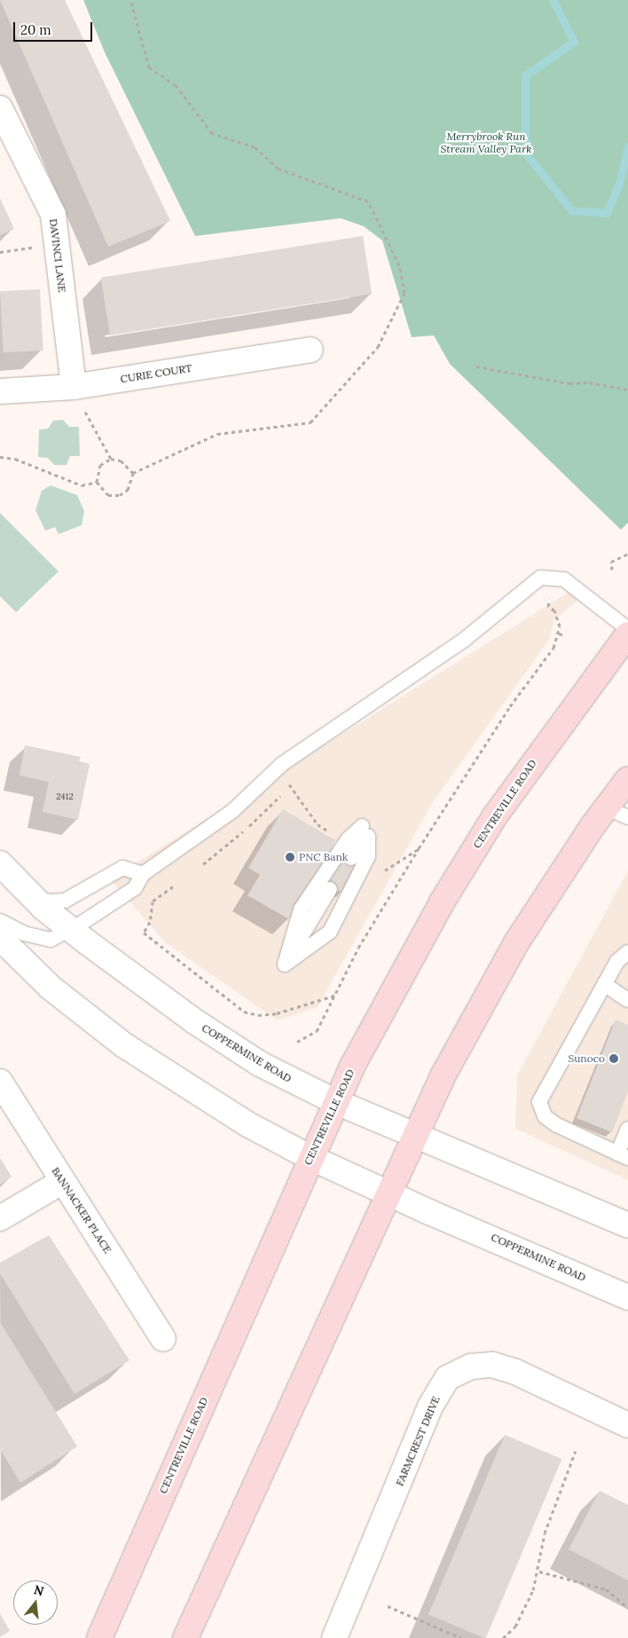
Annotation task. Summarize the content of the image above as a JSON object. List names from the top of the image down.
{
  "streets": {
    "main road": ["CENTREVILLE ROAD"],
    "street": [
      "DAVINCI LANE",
      "CURIE COURT",
      "COPPERMINE ROAD",
      "BANNACKER PLACE",
      "FARMCREST DRIVE"
    ]
  },
  "crossings": [
    ["DAVINCI LANE", "CURIE COURT"],
    ["CENTREVILLE ROAD", "COPPERMINE ROAD"]
  ],
  "parks": ["Merrybrook Run Stream Valley Park"],
  "places": ["PNC Bank", "Sunoco"],
  "house_numbers": ["2412"],
  "scale_bar": "20 m",
  "north": "top"
}
